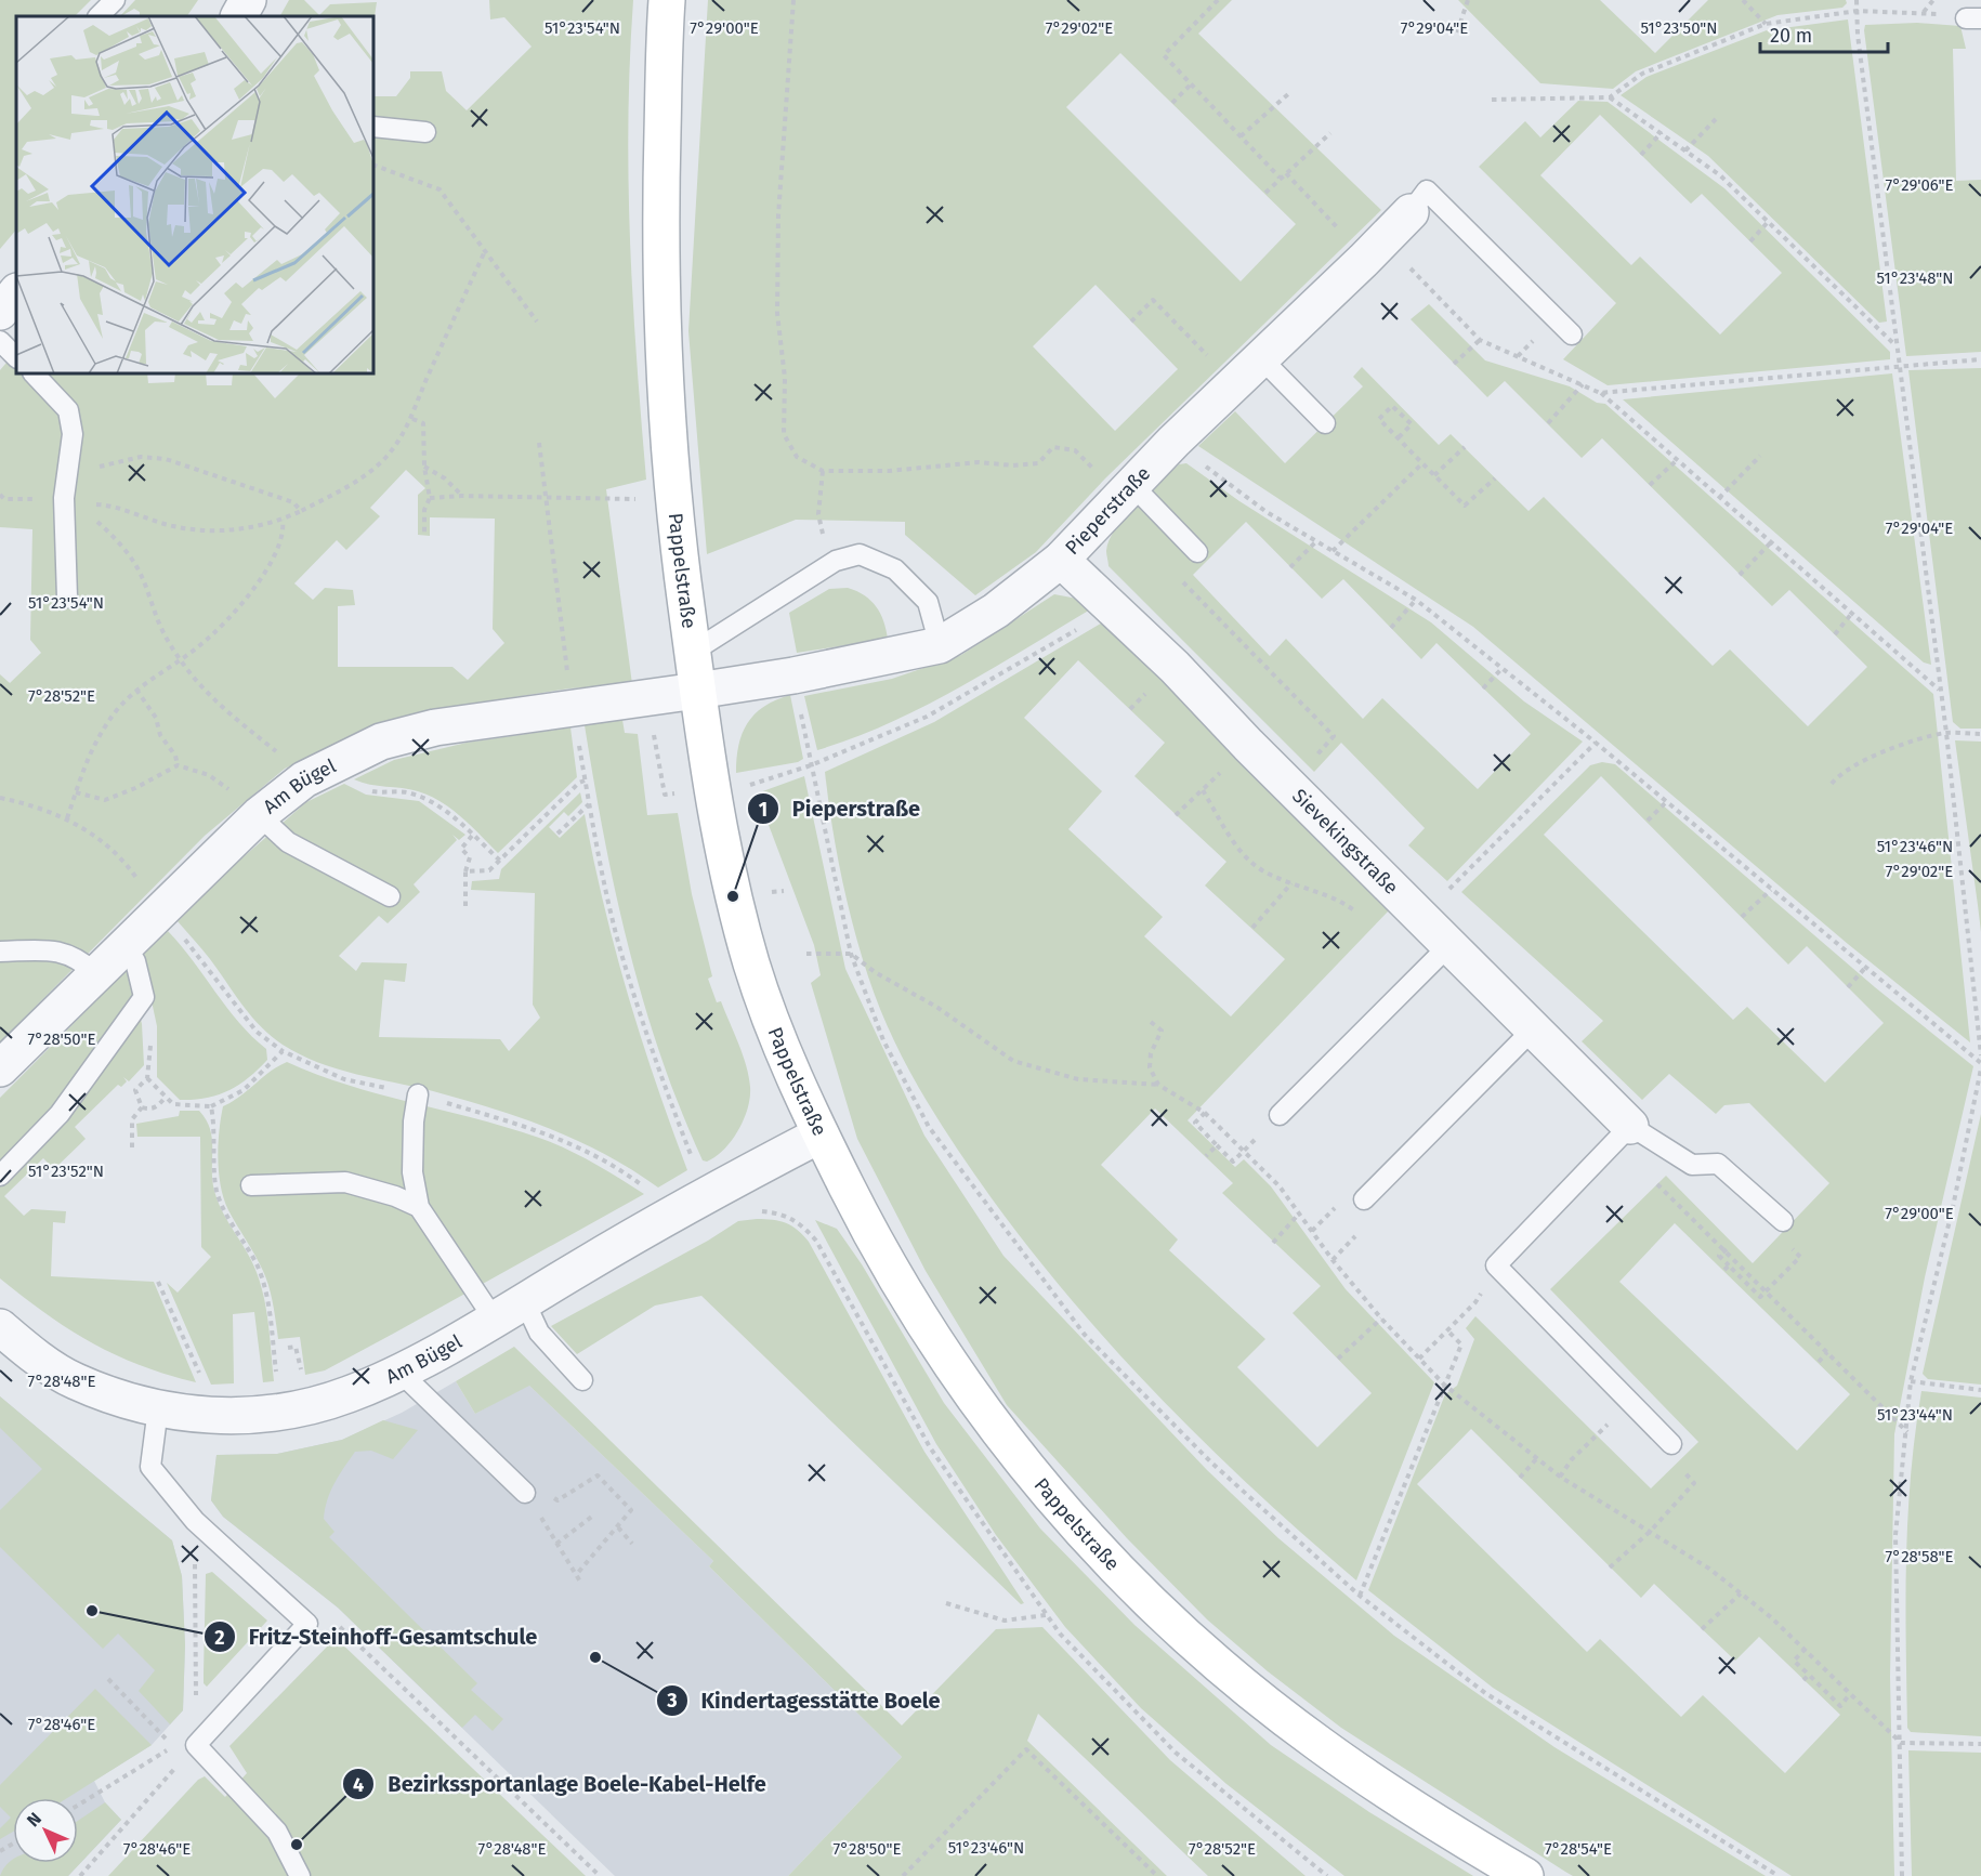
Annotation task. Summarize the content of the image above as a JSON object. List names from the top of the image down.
{
  "streets": {
    "street": [
      "Pieperstraße",
      "Pappelstraße",
      "Am Bügel",
      "Sievekingstraße"
    ]
  },
  "crossings": [
    ["Pieperstraße", "Pappelstraße"],
    ["Pieperstraße", "Am Bügel"],
    ["Pieperstraße", "Sievekingstraße"],
    ["Pappelstraße", "Am Bügel"]
  ],
  "places": [
    "Pieperstraße",
    "Fritz-Steinhoff-Gesamtschule",
    "Kindertagesstätte Boele",
    "Bezirkssportanlage Boele-Kabel-Helfe"
  ],
  "scale_bar": "20 m",
  "north": "top left",
  "coordinates": [
    "7°29'00\"E",
    "7°29'02\"E",
    "7°29'04\"E",
    "51°23'54\"N",
    "51°23'50\"N",
    "7°29'06\"E",
    "51°23'48\"N",
    "7°28'52\"E",
    "51°23'46\"N",
    "7°28'50\"E",
    "51°23'52\"N",
    "7°28'48\"E",
    "51°23'44\"N",
    "7°28'58\"E",
    "7°28'46\"E",
    "7°28'54\"E"
  ]
}
